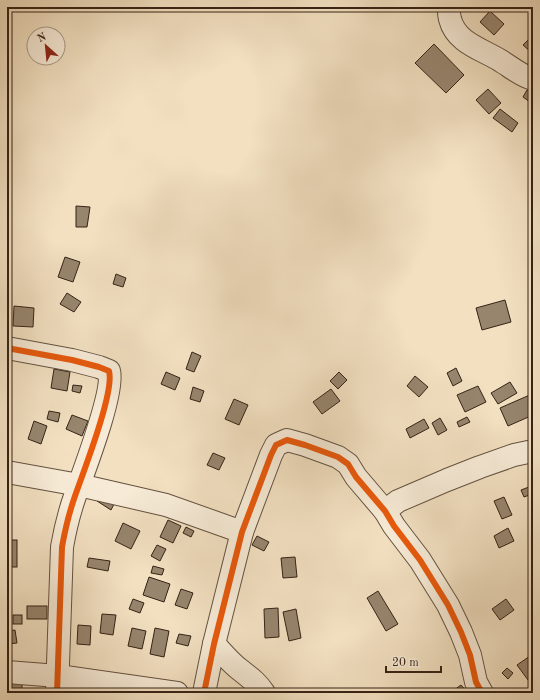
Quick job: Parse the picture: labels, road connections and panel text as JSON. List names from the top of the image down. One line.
{"scale_bar":"20 m","north":"top left"}
